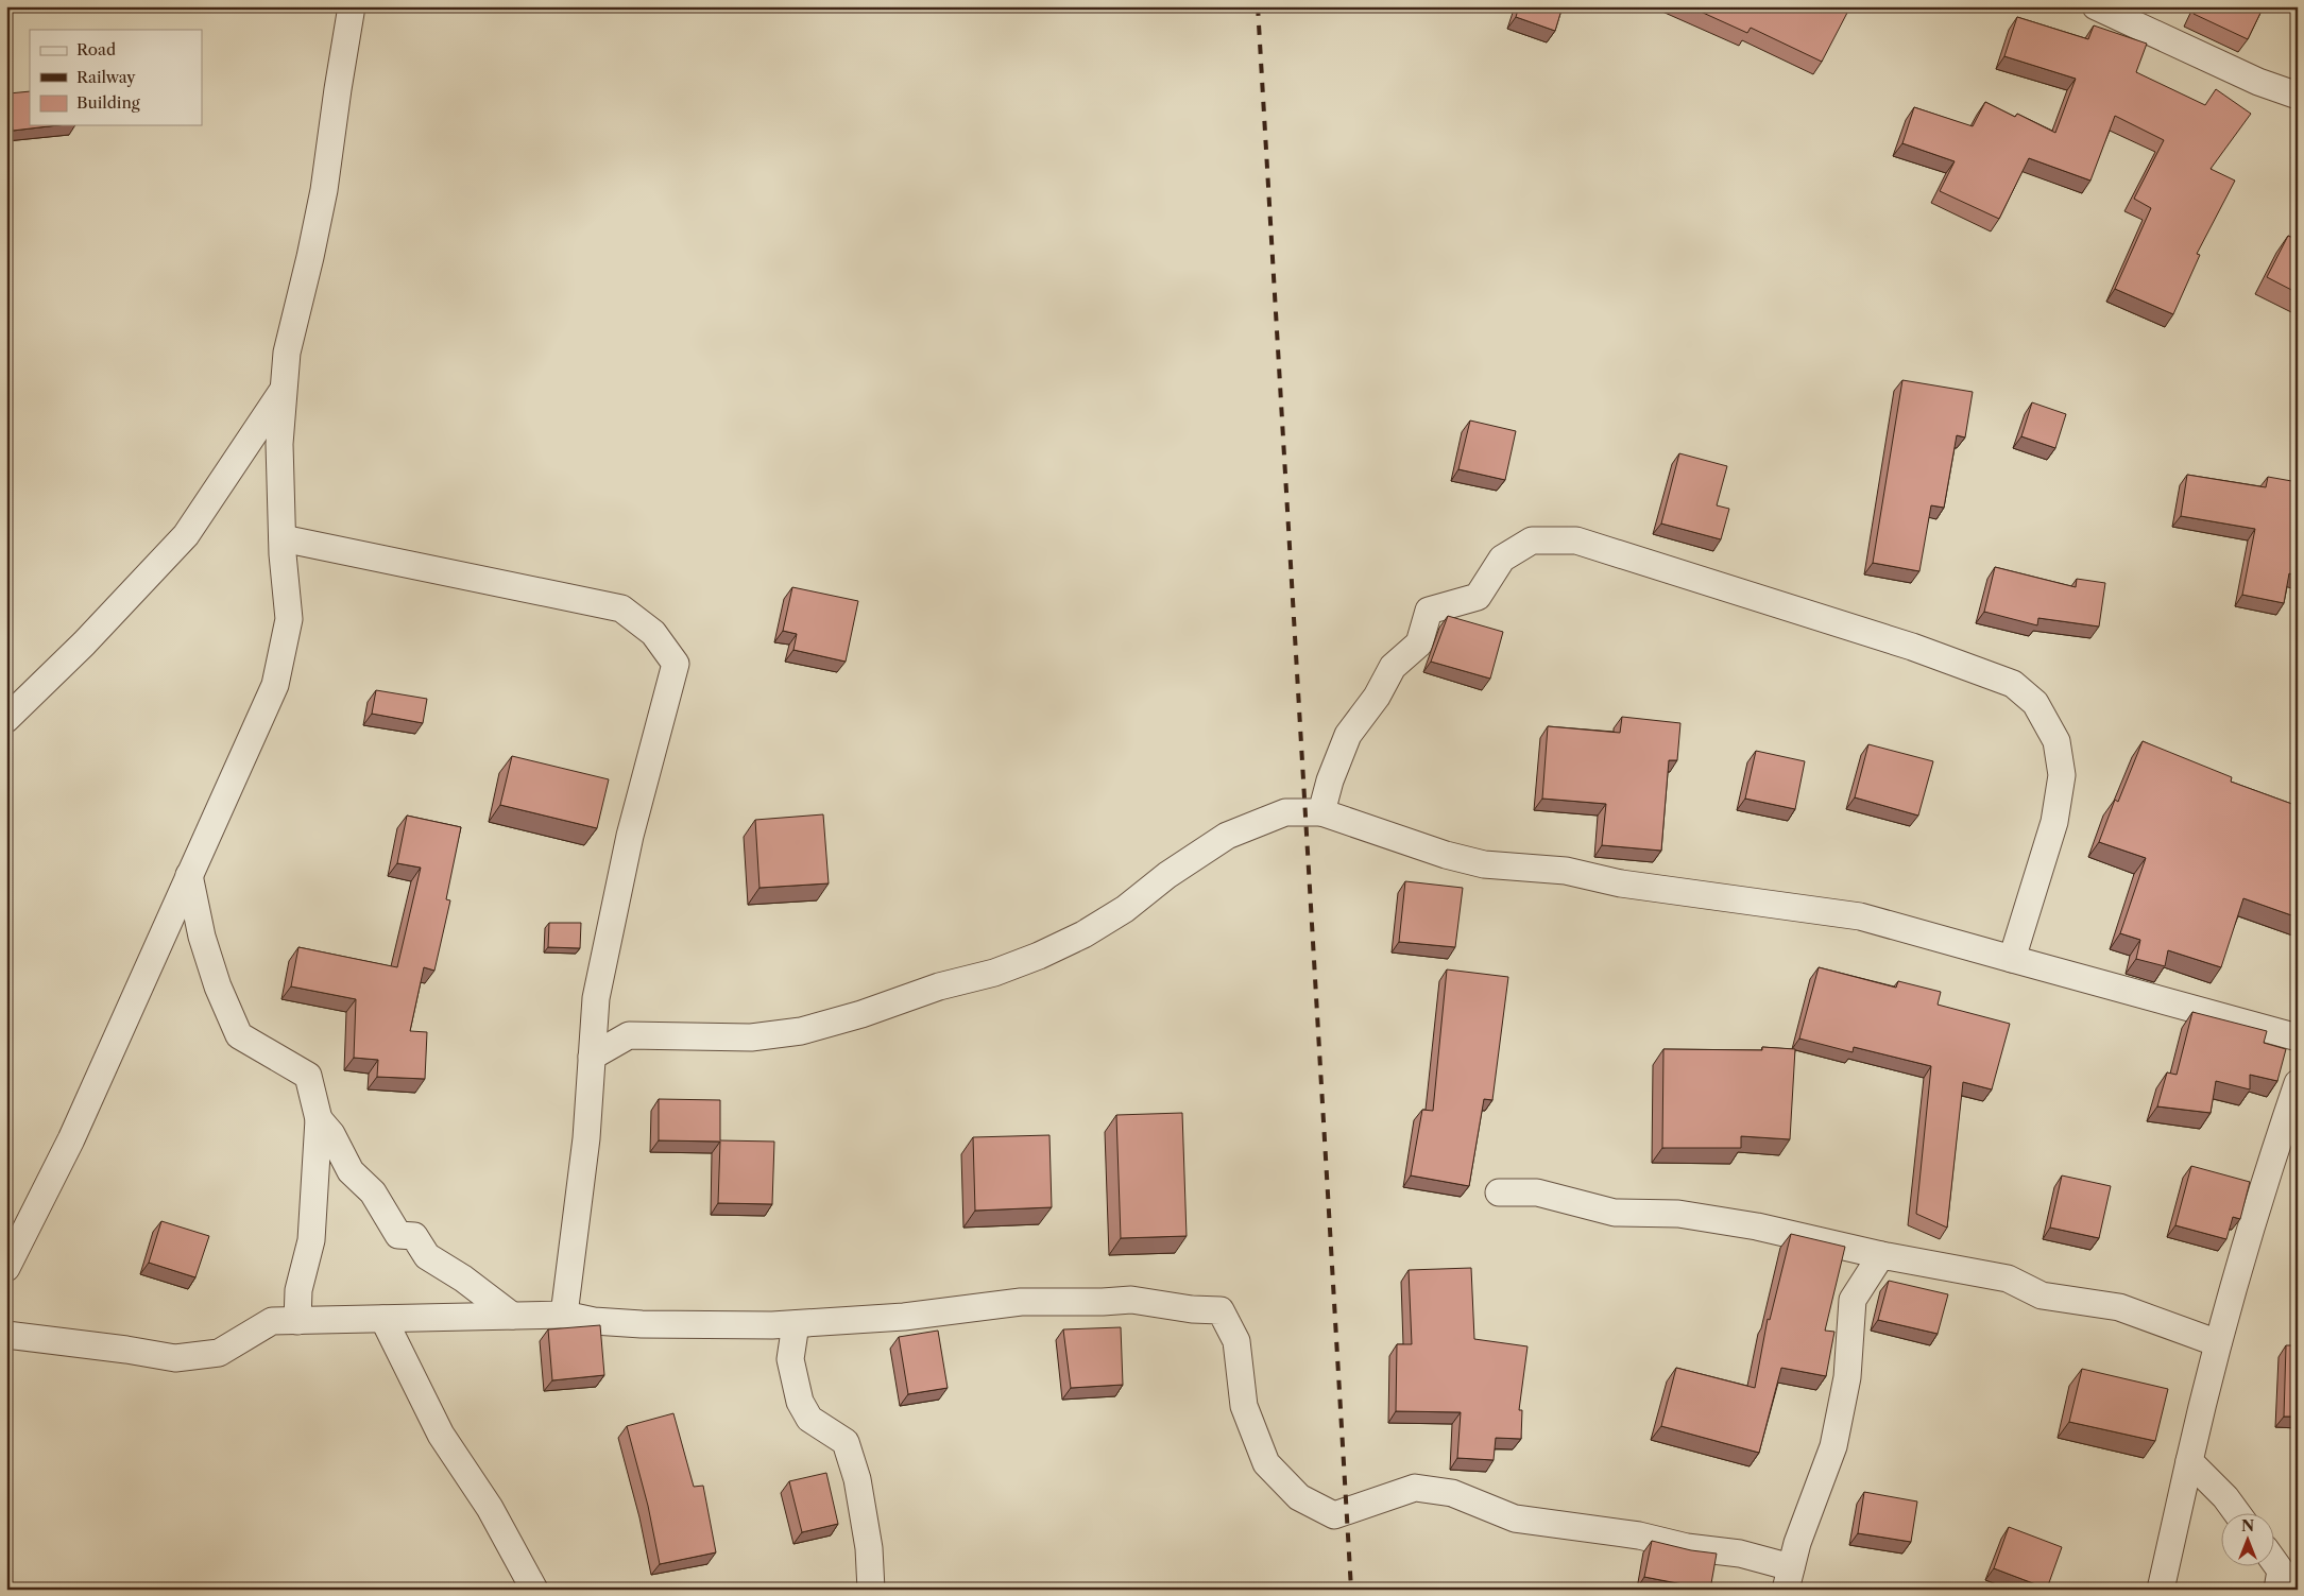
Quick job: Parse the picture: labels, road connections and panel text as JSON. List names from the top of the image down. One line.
{"legend":["Road","Railway","Building"],"north":"top"}
